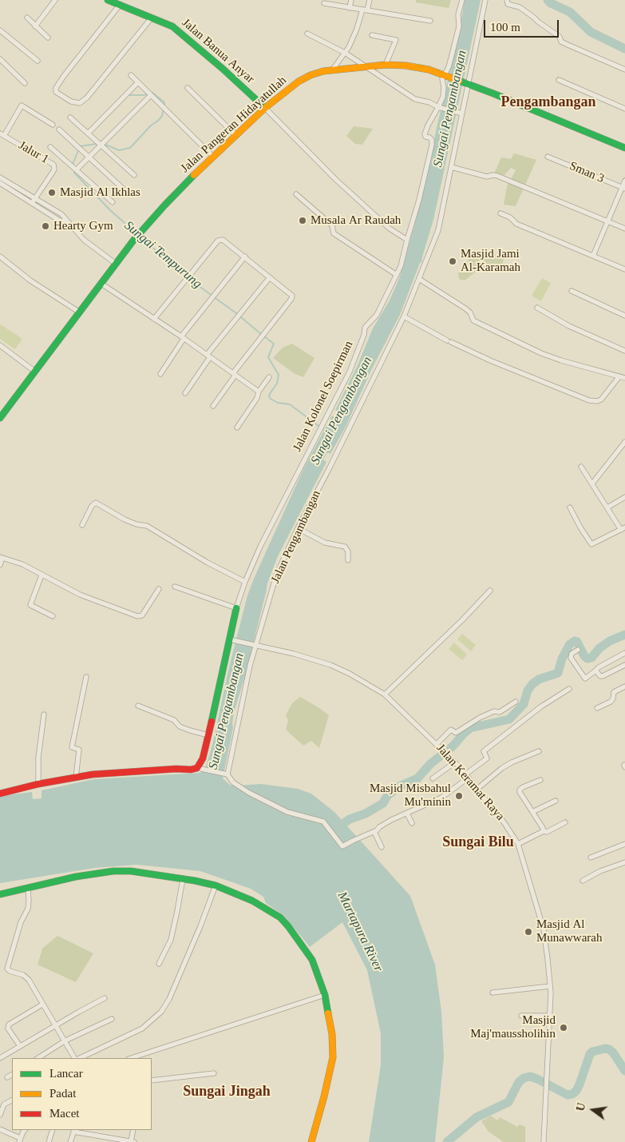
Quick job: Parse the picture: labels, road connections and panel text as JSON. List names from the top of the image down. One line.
{"streets":{"street":["Jalan Banua Anyar","Jalan Pangeran Hidayatullah","Jalur 1","Sman 3","Jalan Kolonel Soepirman","Jalan Pengambangan","Jalan Keramat Raya"]},"crossings":[["Jalan Banua Anyar","Jalan Pangeran Hidayatullah"],["Jalan Pangeran Hidayatullah","Jalan Kolonel Soepirman"],["Jalan Pangeran Hidayatullah","Jalan Pengambangan"],["Jalan Kolonel Soepirman","Jalan Keramat Raya"],["Jalan Pengambangan","Jalan Keramat Raya"]],"districts":["Pengambangan","Sungai Bilu","Sungai Jingah"],"water":["Sungai Pengambangan","Sungai Tempurung","Martapura River"],"places":["Masjid Al Ikhlas","Musala Ar Raudah","Hearty Gym","Masjid Jami Al-Karamah","Masjid Misbahul Mu'minin","Masjid Al Munawwarah","Masjid Maj'maussholihin"],"legend":["Lancar","Padat","Macet"],"scale_bar":"100 m","north":"left"}
